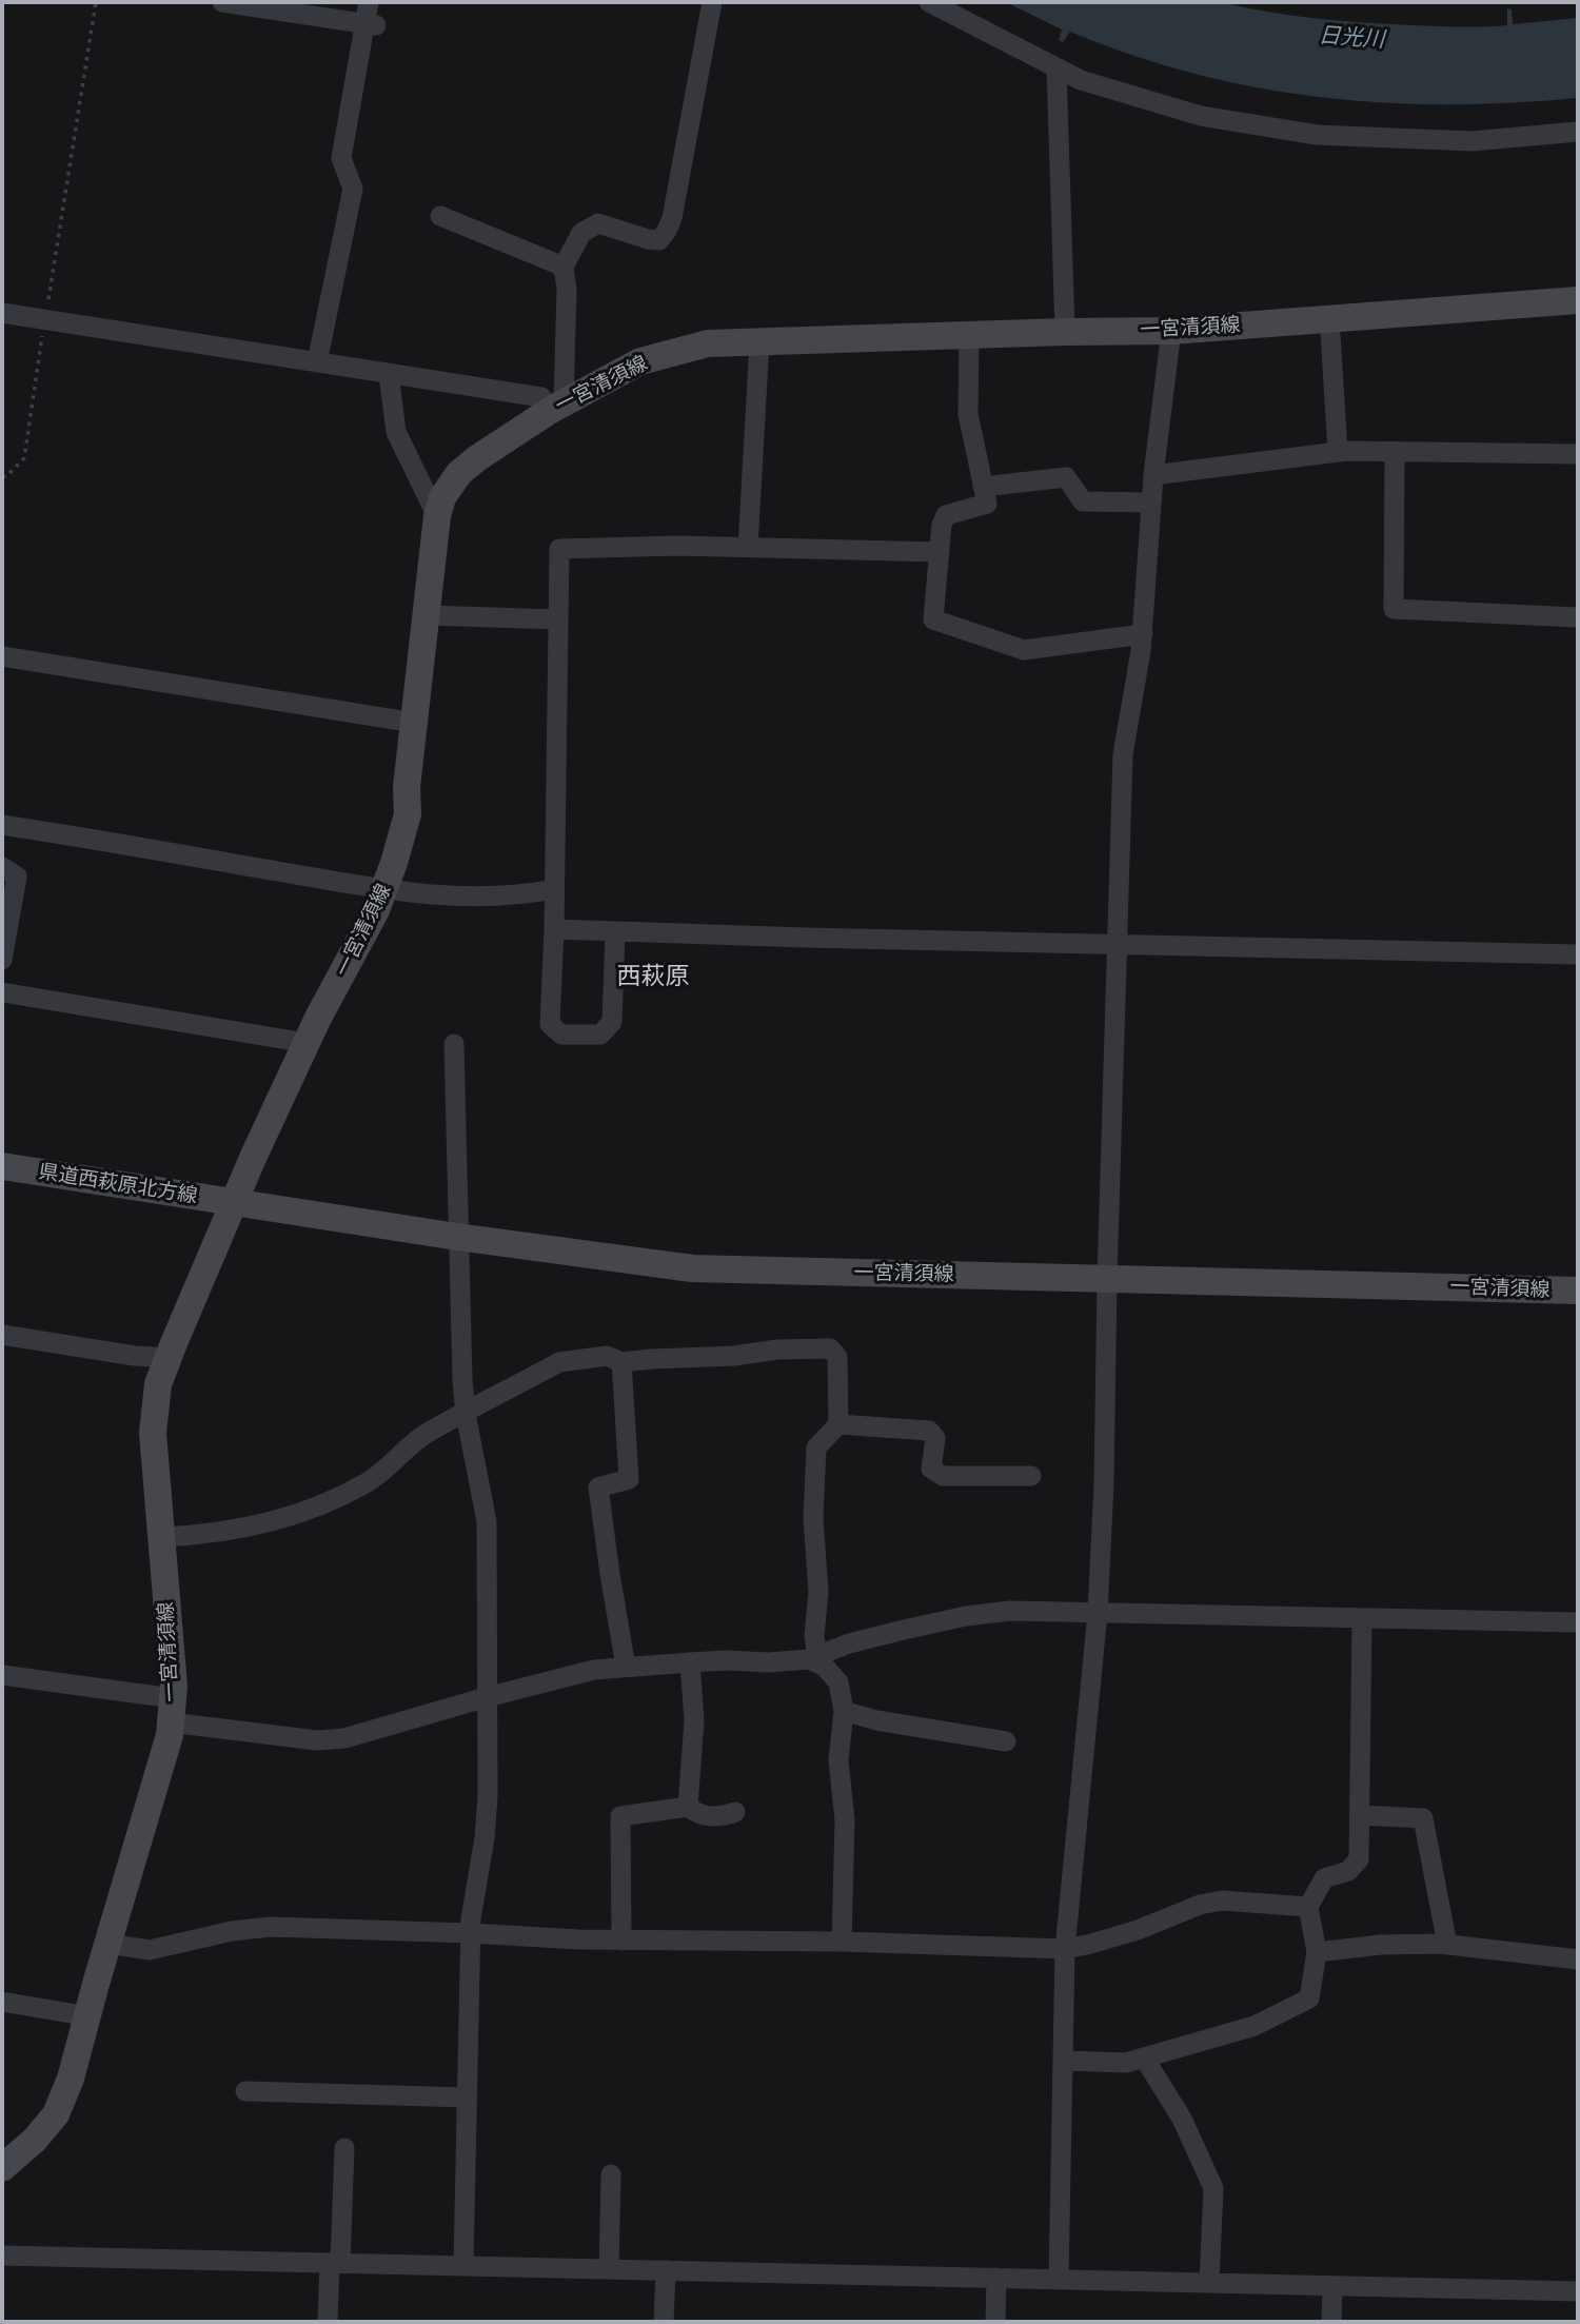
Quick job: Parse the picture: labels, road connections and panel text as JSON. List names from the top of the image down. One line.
{"streets":{"main road":["一宮清須線","県道西萩原北方線"]},"crossings":[["一宮清須線","県道西萩原北方線"]],"districts":["西萩原"],"water":["日光川"]}
